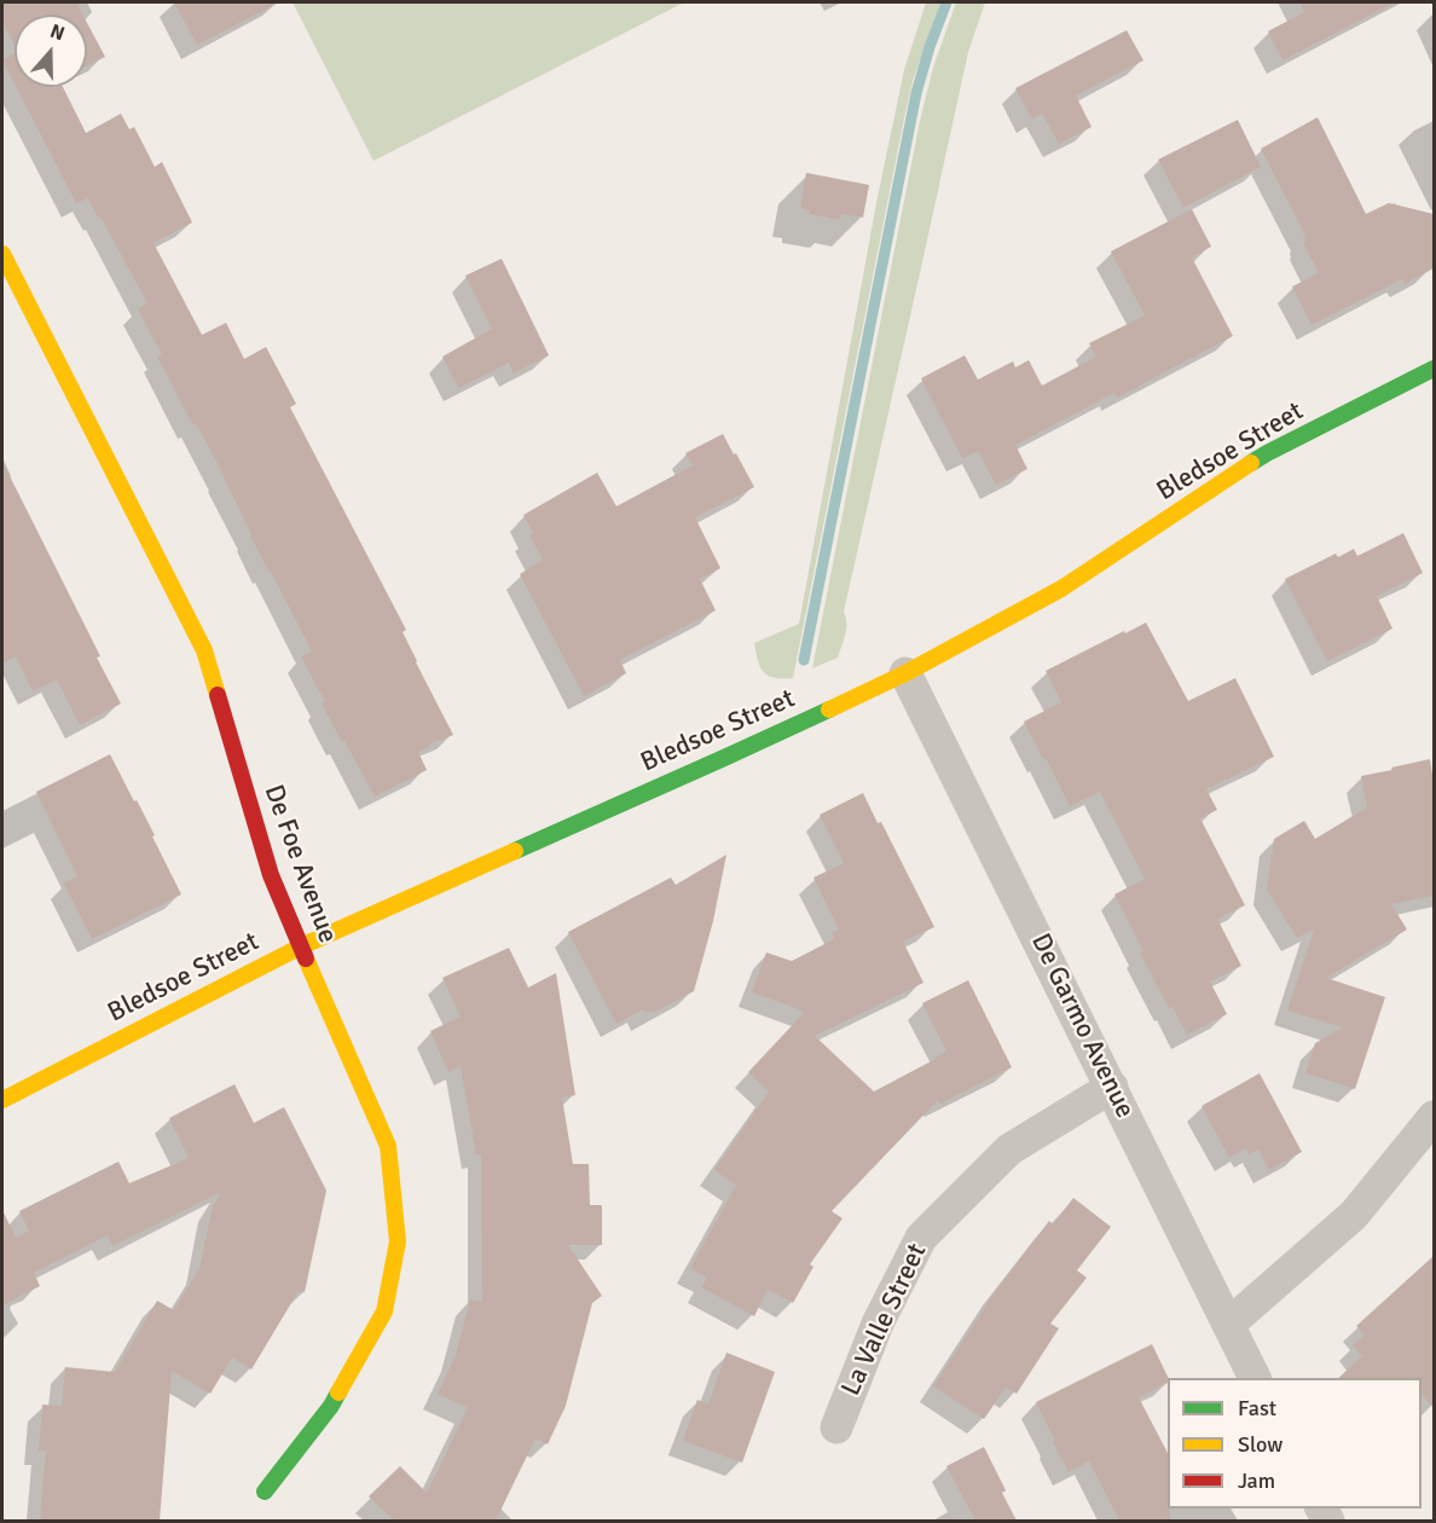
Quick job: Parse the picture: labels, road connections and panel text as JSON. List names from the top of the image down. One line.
{"streets":{"street":["Bledsoe Street","De Foe Avenue","De Garmo Avenue","La Valle Street"]},"crossings":[["Bledsoe Street","De Foe Avenue"],["Bledsoe Street","De Garmo Avenue"],["De Garmo Avenue","La Valle Street"]],"legend":["Fast","Slow","Jam"],"north":"top"}
